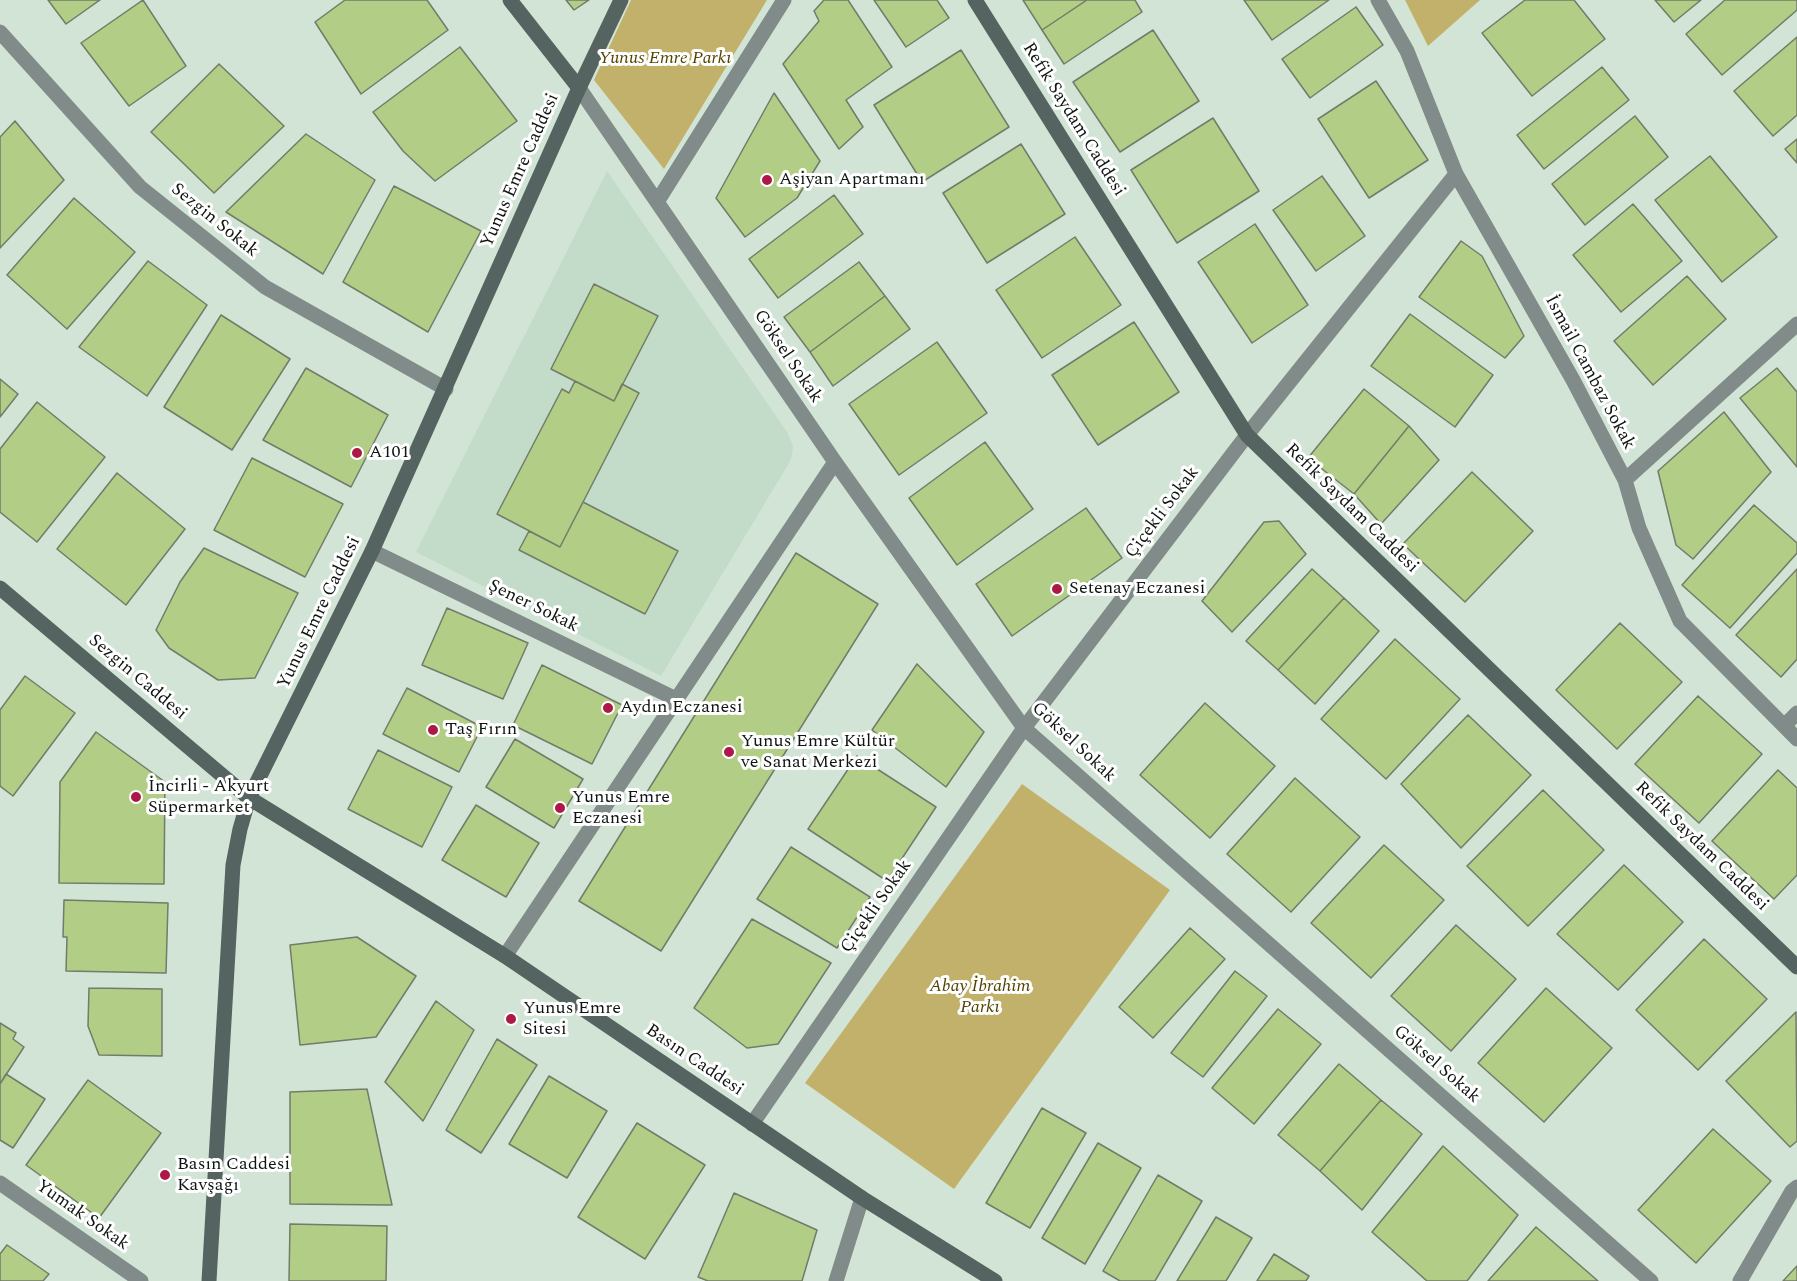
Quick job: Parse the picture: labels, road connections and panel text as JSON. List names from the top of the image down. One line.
{"streets":{"street":["Refik Saydam Caddesi","Yunus Emre Caddesi","Sezgin Sokak","Göksel Sokak","İsmail Cambaz Sokak","Çiçekli Sokak","Şener Sokak","Sezgin Caddesi","Basın Caddesi","Yumak Sokak"]},"crossings":[["Refik Saydam Caddesi","Çiçekli Sokak"],["Yunus Emre Caddesi","Sezgin Sokak"],["Yunus Emre Caddesi","Göksel Sokak"],["Yunus Emre Caddesi","Şener Sokak"],["Yunus Emre Caddesi","Sezgin Caddesi"],["Yunus Emre Caddesi","Basın Caddesi"],["Göksel Sokak","Çiçekli Sokak"],["İsmail Cambaz Sokak","Çiçekli Sokak"],["Çiçekli Sokak","Basın Caddesi"],["Sezgin Caddesi","Basın Caddesi"]],"parks":["Yunus Emre Parkı","Abay İbrahim Parkı"],"places":["Aşiyan Apartmanı","A101","Setenay Eczanesi","Aydın Eczanesi","Taş Fırın","Yunus Emre Kültür ve Sanat Merkezi","İncirli - Akyurt Süpermarket","Yunus Emre Eczanesi","Yunus Emre Sitesi","Basın Caddesi Kavşağı"]}
